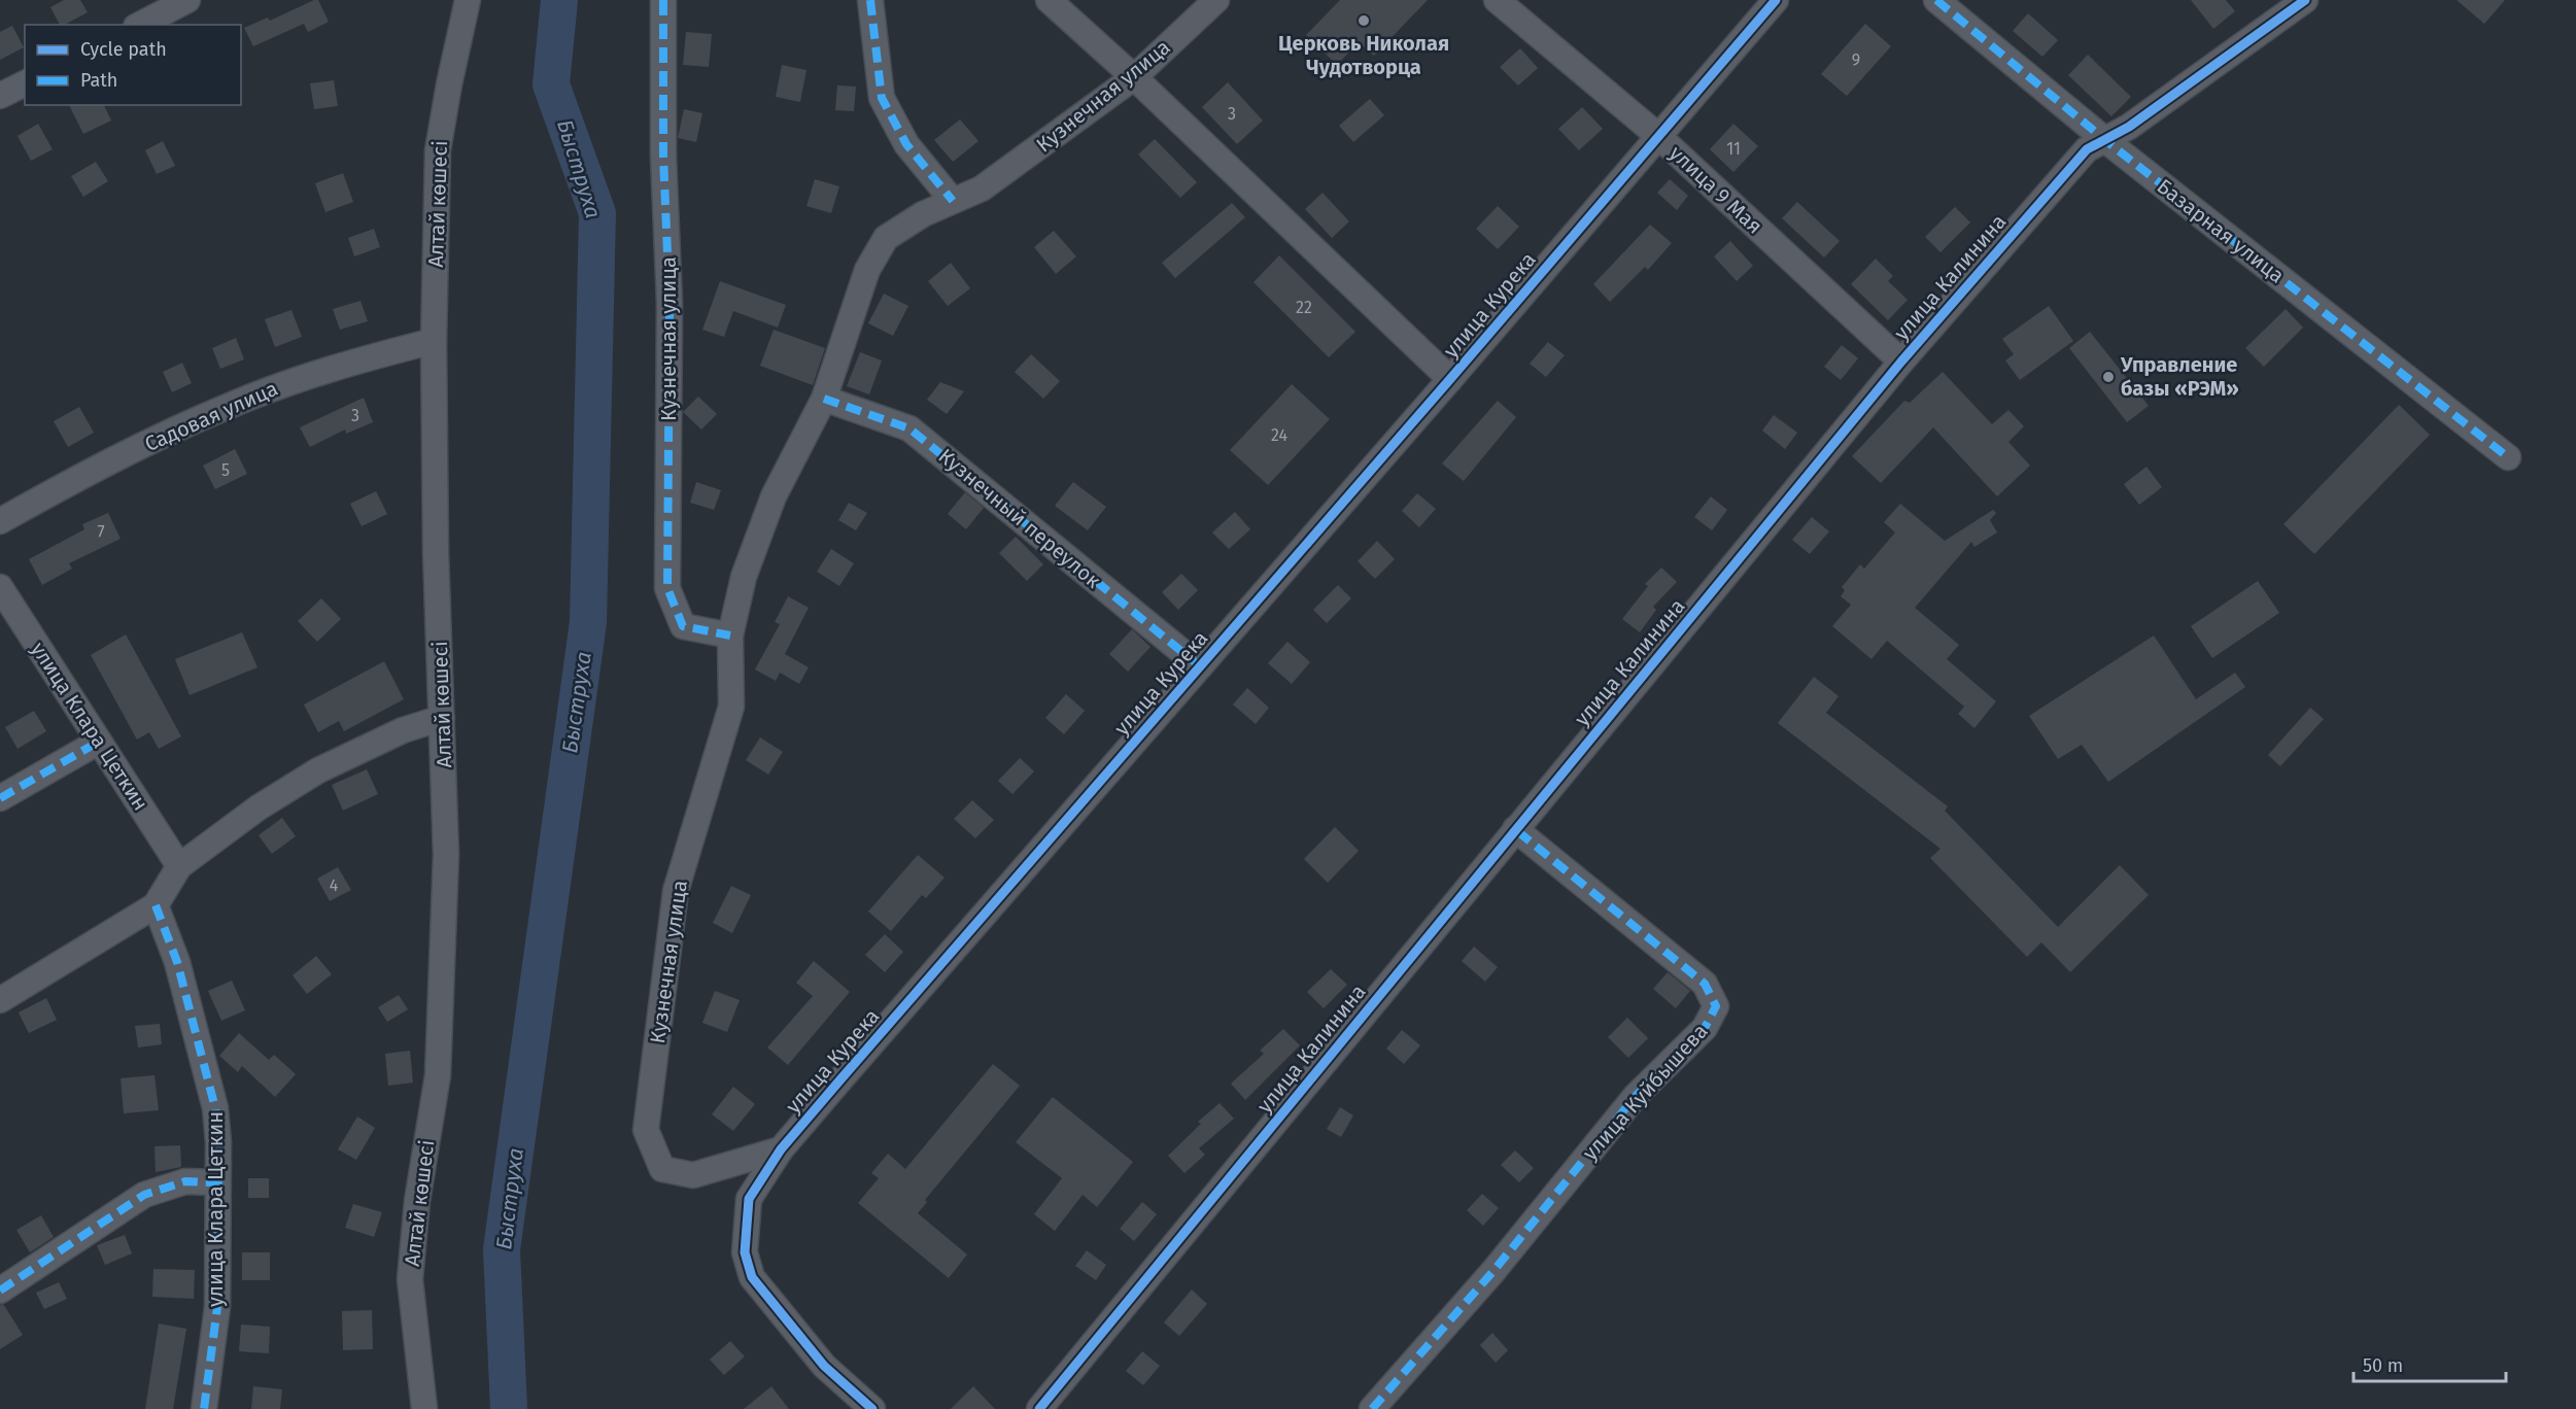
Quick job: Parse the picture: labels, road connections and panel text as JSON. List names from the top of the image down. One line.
{"streets":{"street":["Кузнечная улица","улица 9 Мая","Алтай көшесі","Базарная улица","улица Калинина","улица Курека","Садовая улица","Кузнечный переулок","улица Клара Цеткин","улица Куйбышева"]},"crossings":[["Кузнечная улица","улица Курека"],["Кузнечная улица","Кузнечный переулок"],["улица 9 Мая","улица Калинина"],["улица 9 Мая","улица Курека"],["Алтай көшесі","Садовая улица"],["Базарная улица","улица Калинина"],["улица Калинина","улица Куйбышева"],["улица Курека","Кузнечный переулок"]],"water":["Быструха"],"places":["Церковь Николая Чудотворца","Управление базы «РЭМ»"],"house_numbers":["9","3","11","22","3","24","5","7","4"],"legend":["Cycle path","Path"],"scale_bar":"50 m"}
